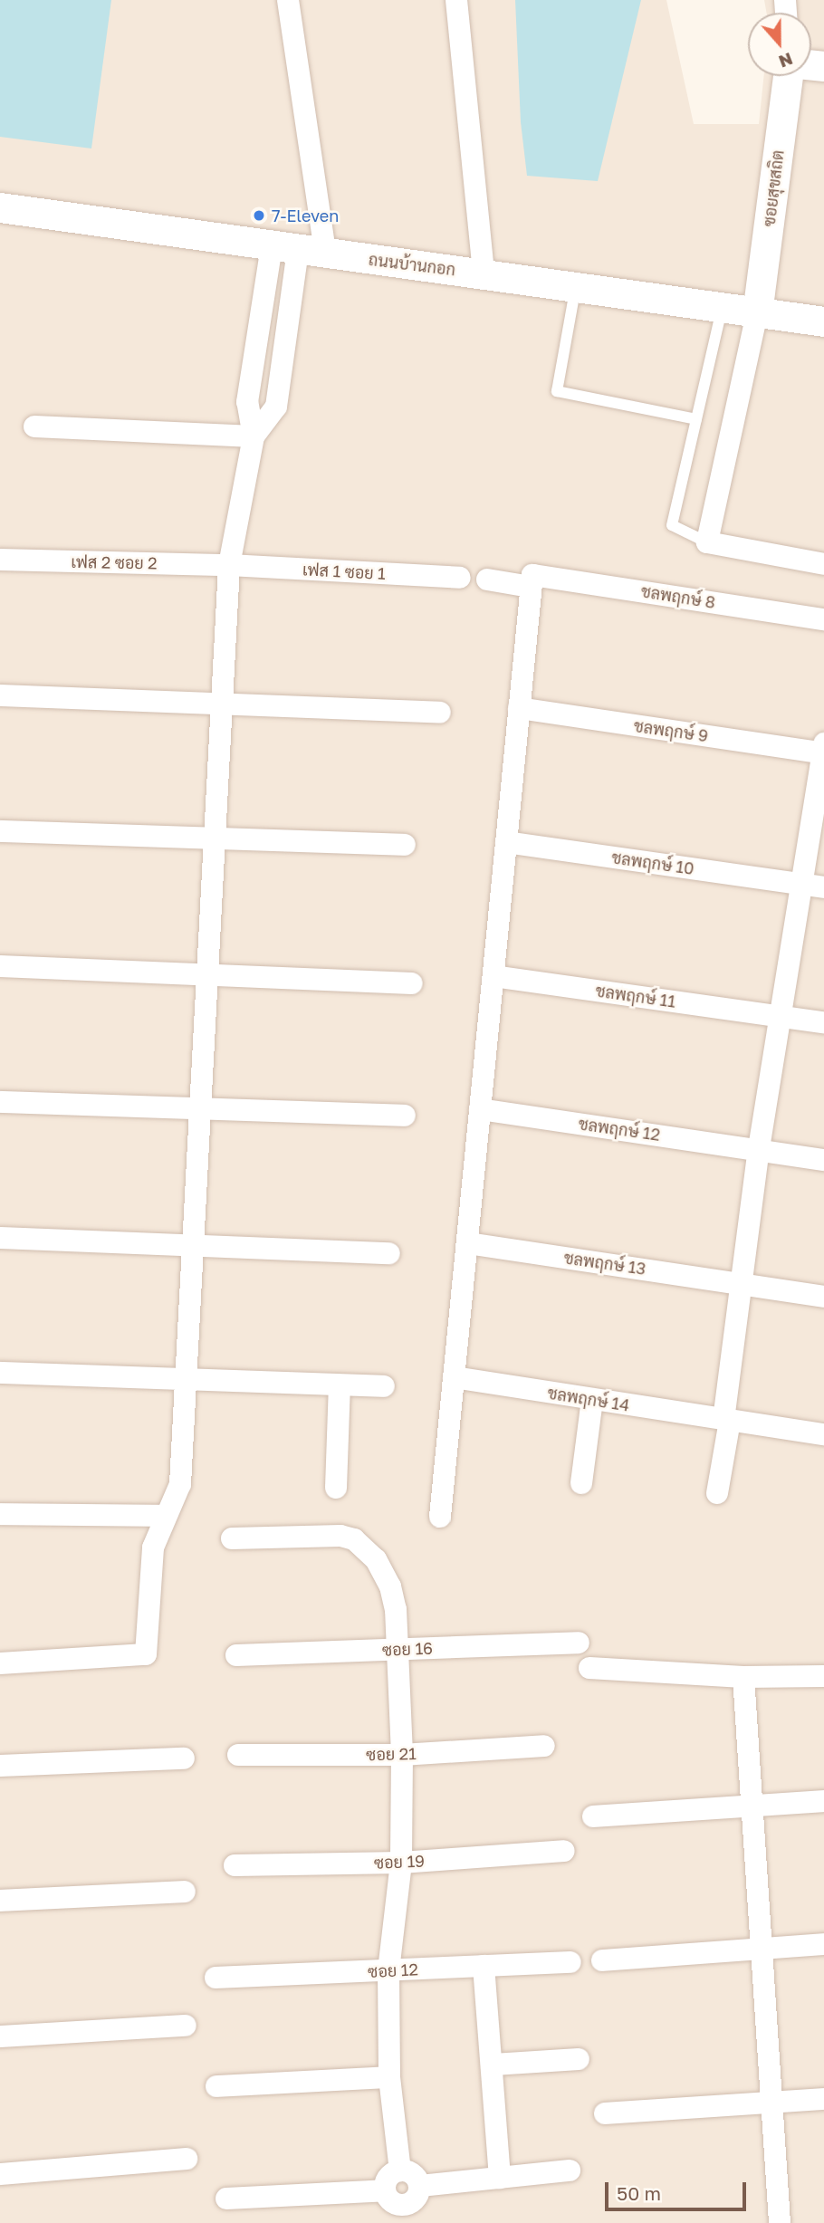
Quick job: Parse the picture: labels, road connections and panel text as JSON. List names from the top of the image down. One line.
{"streets":{"street":["ซอยสุขสถิต","ถนนบ้านกอก","เฟส 2 ซอย 2","เฟส 1 ซอย 1","ชลพฤกษ์ 8","ชลพฤกษ์ 9","ชลพฤกษ์ 10","ชลพฤกษ์ 11","ชลพฤกษ์ 12","ชลพฤกษ์ 13","ชลพฤกษ์ 14","ซอย 16","ซอย 21","ซอย 19","ซอย 12"]},"crossings":[["ซอยสุขสถิต","ถนนบ้านกอก"],["เฟส 2 ซอย 2","เฟส 1 ซอย 1"]],"places":["7-Eleven"],"scale_bar":"50 m","north":"bottom"}
